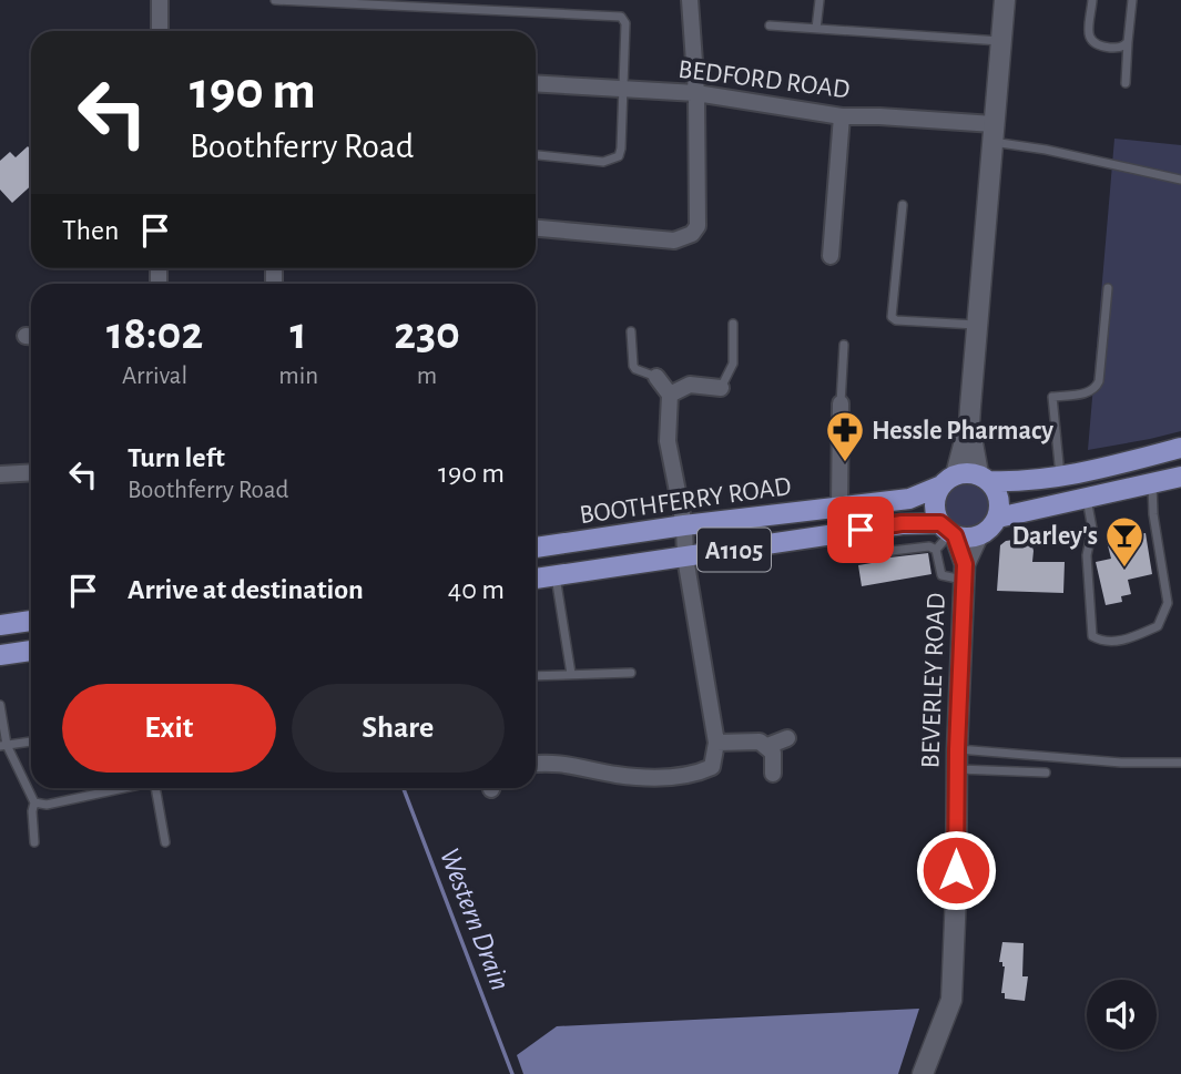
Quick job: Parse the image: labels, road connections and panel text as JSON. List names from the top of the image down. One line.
{"streets":{"main road":["BOOTHFERRY ROAD","A1105","BEVERLEY ROAD"],"street":["BEDFORD ROAD"]},"crossings":[["BOOTHFERRY ROAD","BEVERLEY ROAD"]],"water":["Western Drain"],"places":{"pharmacy":["Hessle Pharmacy"],"bar":["Darley's"]},"page":{"turn":["190 m","Boothferry Road"],"then":"Then","eta":["18:02","Arrival","1","min","230","m"],"list":[{"name":"Turn left","note":"Boothferry Road","value":"190 m"},{"name":"Arrive at destination","value":"40 m"}],"buttons":["Exit","Share"]}}
